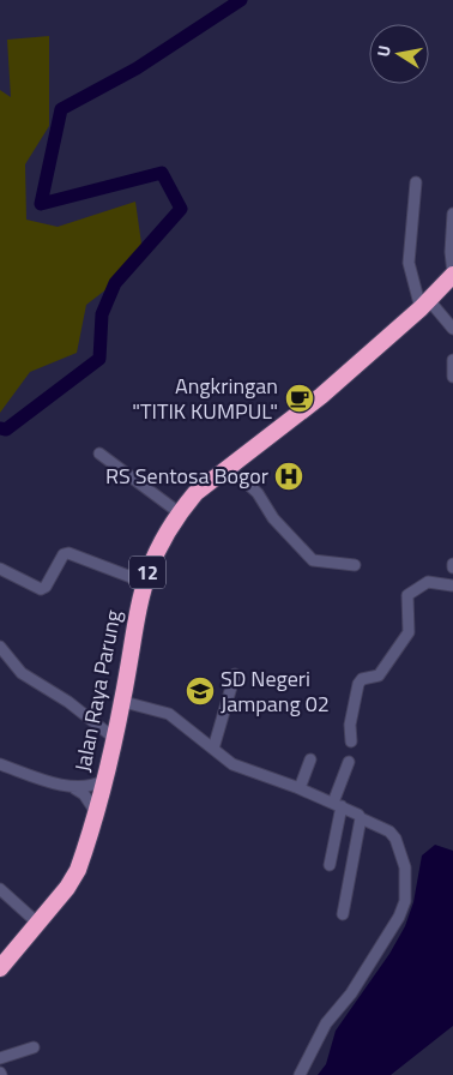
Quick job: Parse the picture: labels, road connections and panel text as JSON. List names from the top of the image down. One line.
{"streets":{"highway":["12","Jalan Raya Parung"]},"places":{"cafe":["Angkringan \"TITIK KUMPUL\""],"hospital":["RS Sentosa Bogor"],"school or university":["SD Negeri Jampang 02"]},"north":"left"}
